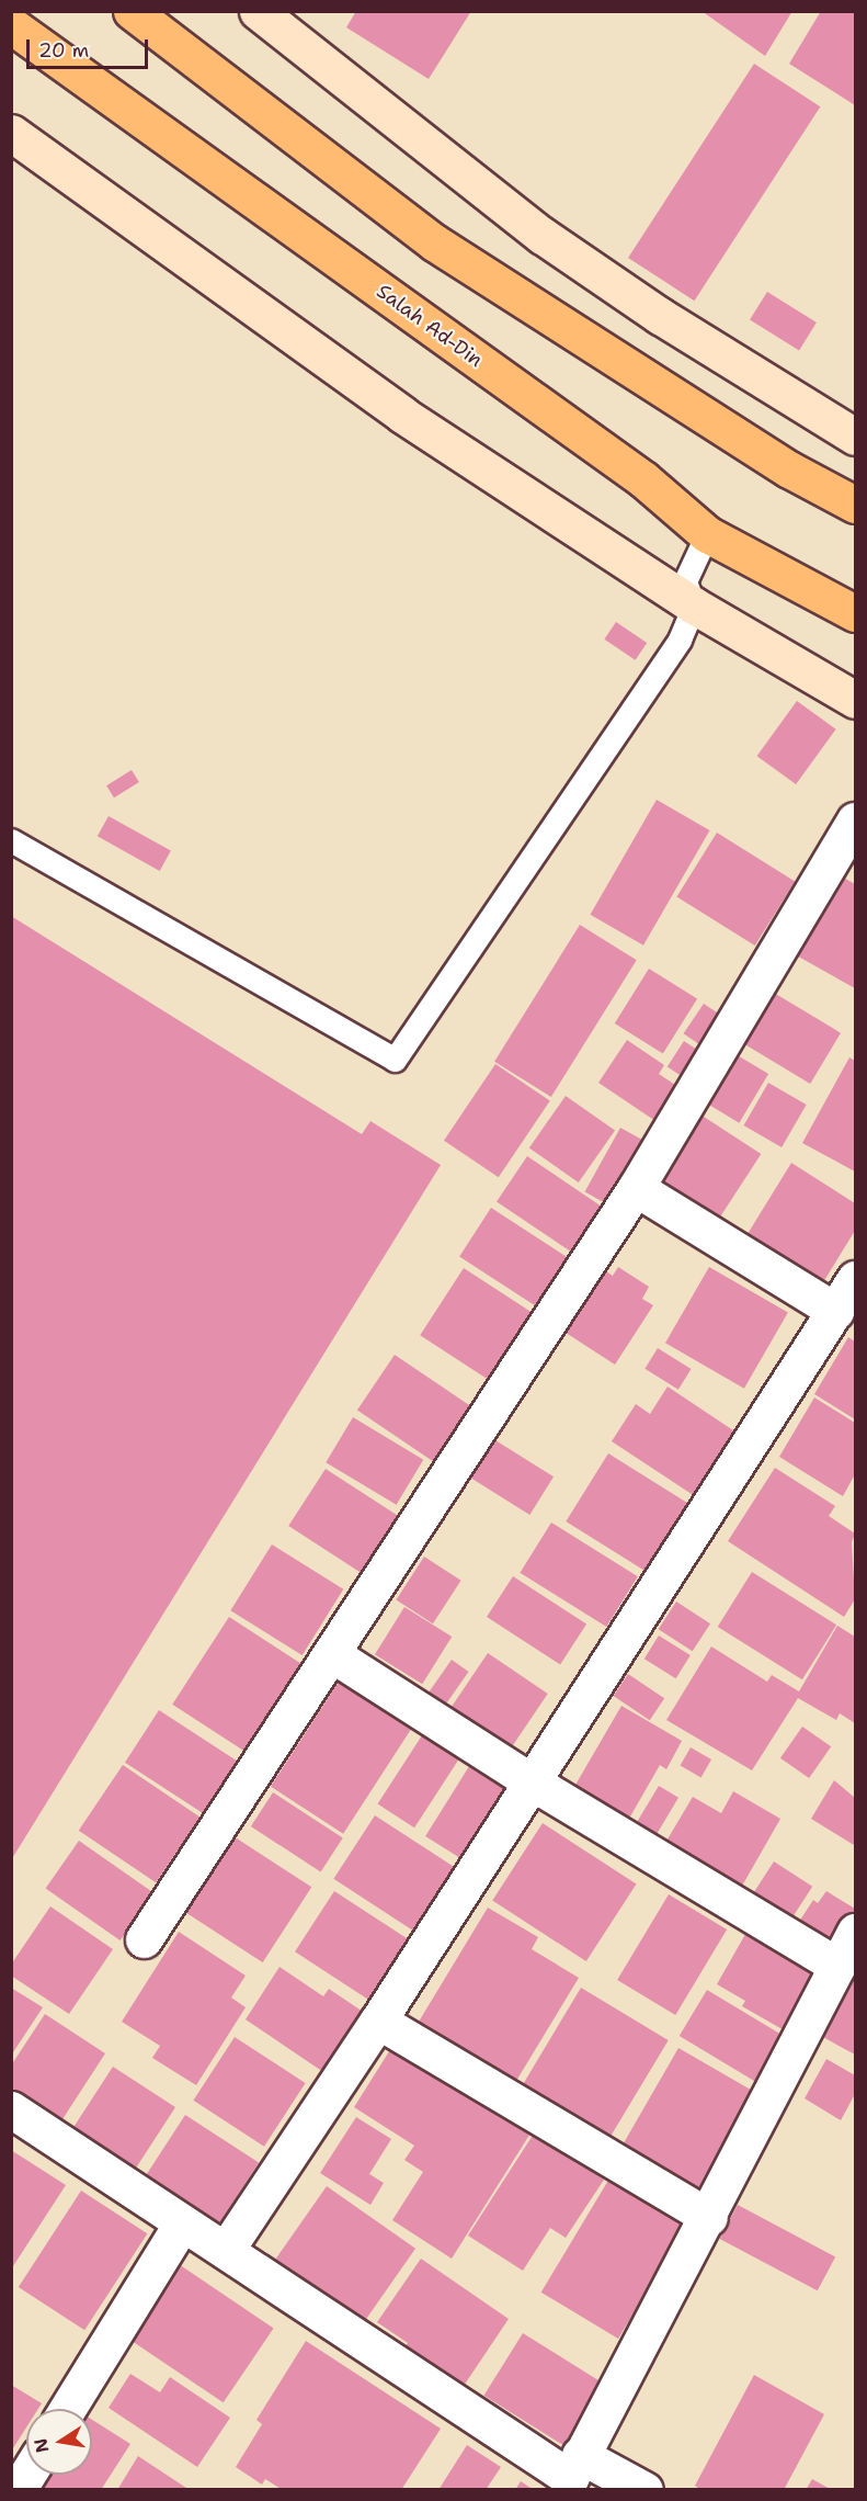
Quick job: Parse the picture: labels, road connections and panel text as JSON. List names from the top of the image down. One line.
{"streets":{"highway":["Salah Ad-Din"]},"scale_bar":"20 m","north":"left"}
